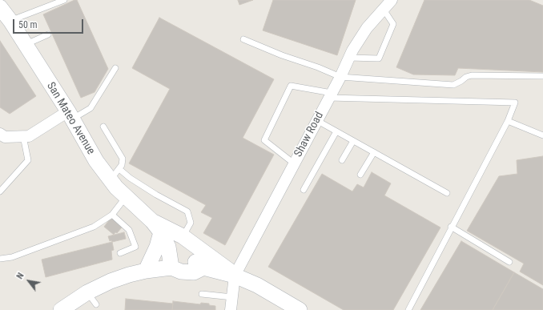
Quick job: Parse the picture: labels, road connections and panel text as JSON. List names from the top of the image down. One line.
{"streets":{"main road":["San Mateo Avenue"],"street":["Shaw Road"]},"crossings":[["San Mateo Avenue","Shaw Road"]],"scale_bar":"50 m","north":"top left"}
